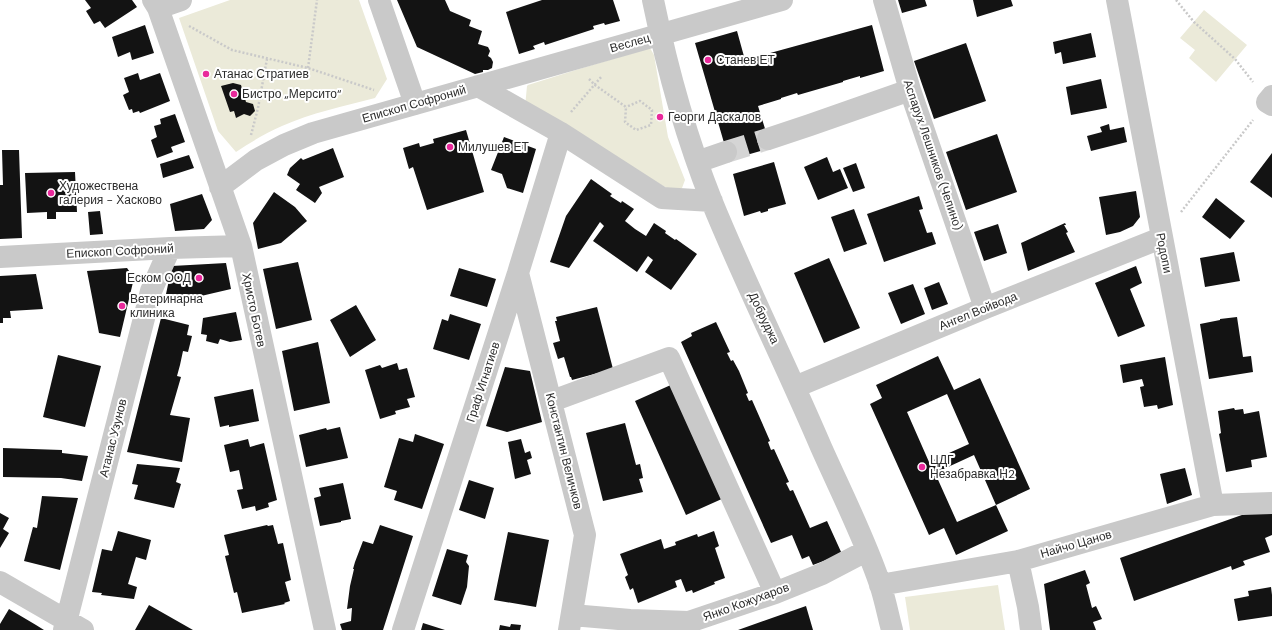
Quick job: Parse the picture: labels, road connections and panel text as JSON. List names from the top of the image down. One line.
{"streets":{"street":["Веслец","Епископ Софроний","Аспарух Лешников (Чепино)","Родопи","Христо Ботев","Ангел Войвода","Добруджа","Граф Игнатиев","Атанас Узунов","Константин Величков","Найчо Цанов","Янко Кожухаров"]},"crossings":[["Веслец","Епископ Софроний"],["Веслец","Добруджа"],["Епископ Софроний","Христо Ботев"],["Епископ Софроний","Добруджа"],["Епископ Софроний","Граф Игнатиев"],["Епископ Софроний","Атанас Узунов"],["Аспарух Лешников (Чепино)","Ангел Войвода"],["Родопи","Ангел Войвода"],["Родопи","Найчо Цанов"],["Ангел Войвода","Добруджа"],["Добруджа","Найчо Цанов"],["Добруджа","Янко Кожухаров"],["Граф Игнатиев","Константин Величков"],["Константин Величков","Янко Кожухаров"]],"places":["Станев ЕТ","Атанас Стратиев","Бистро „Мерсито“","Георги Даскалов","Милушев ЕТ","Художествена галерия - Хасково","Еском ООД","Ветеринарна клиника","ЦДГ Незабравка Н2"]}
